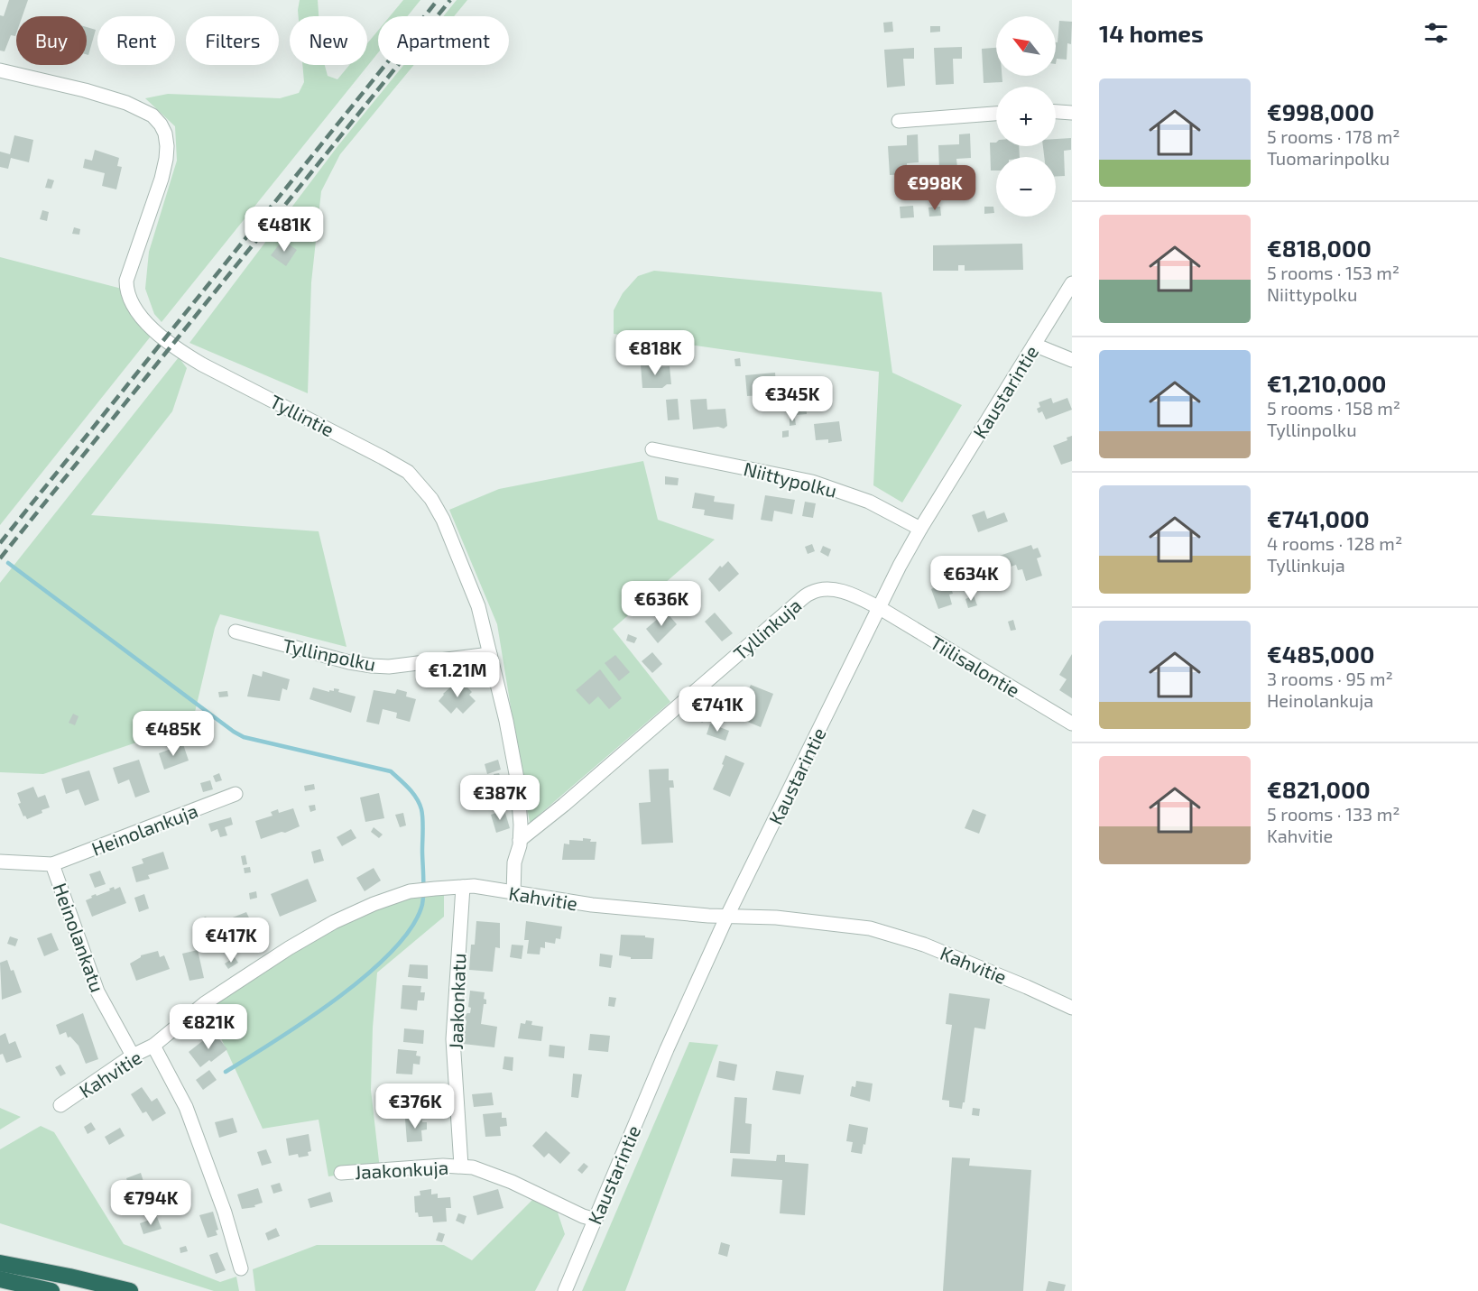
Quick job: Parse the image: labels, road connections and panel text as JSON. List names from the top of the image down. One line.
{"streets":{"street":["Kaustarintie","Tyllintie","Niittypolku","Tyllinkuja","Tyllinpolku","Tiilisalontie","Heinolankuja","Kahvitie","Heinolankatu","Jaakonkatu","Jaakonkuja"]},"crossings":[["Kaustarintie","Niittypolku"],["Kaustarintie","Tyllinkuja"],["Kaustarintie","Tiilisalontie"],["Kaustarintie","Kahvitie"],["Tyllintie","Tyllinkuja"],["Tyllintie","Tyllinpolku"],["Tyllintie","Kahvitie"],["Tyllinkuja","Tiilisalontie"],["Heinolankuja","Heinolankatu"],["Kahvitie","Heinolankatu"],["Kahvitie","Jaakonkatu"],["Jaakonkatu","Jaakonkuja"]],"north":"top left","page":{"heading":"14 homes","map_buttons":["+","−"],"chip":["Buy","Rent","Filters","New","Apartment"],"list":[{"name":"€998,000","note":"5 rooms · 178 m² · Tuomarinpolku"},{"name":"€818,000","note":"5 rooms · 153 m² · Niittypolku"},{"name":"€1,210,000","note":"5 rooms · 158 m² · Tyllinpolku"},{"name":"€741,000","note":"4 rooms · 128 m² · Tyllinkuja"},{"name":"€485,000","note":"3 rooms · 95 m² · Heinolankuja"},{"name":"€821,000","note":"5 rooms · 133 m² · Kahvitie"}],"price":["€998K","€481K","€818K","€345K","€634K","€636K","€1.21M","€741K","€485K","€387K","€417K","€821K","€376K","€794K"]}}
